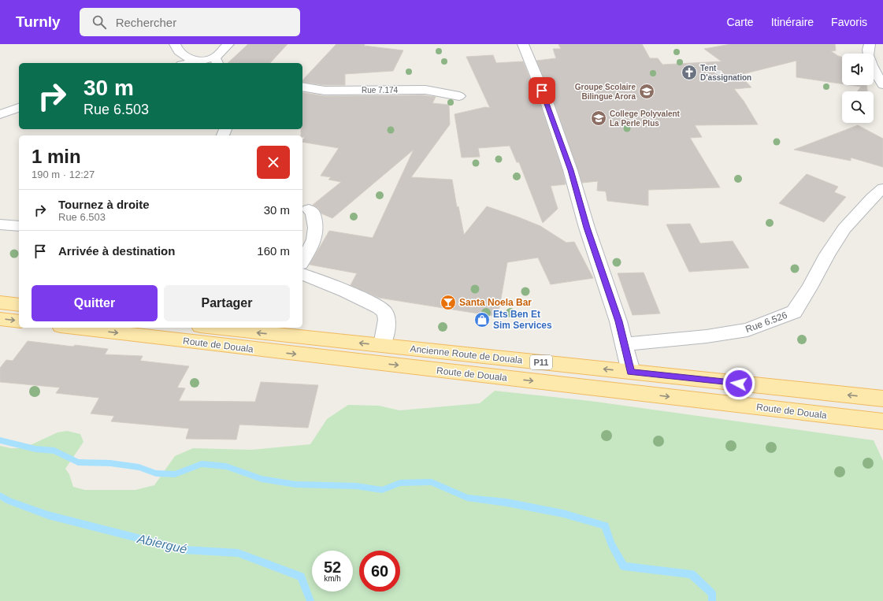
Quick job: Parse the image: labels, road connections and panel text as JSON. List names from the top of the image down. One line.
{"streets":{"main road":["Route de Douala","Ancienne Route de Douala","P11"],"street":["Rue 7.174","Rue 6.526"]},"one_way":["Route de Douala","Ancienne Route de Douala"],"water":["Abiergué"],"places":{"church":["Tent_ D'assignation"],"school or university":["Groupe Scolaire Bilingue Arora","College Polyvalent La Perle Plus"],"bar":["Santa Noela Bar"],"shop":["Ets Ben Et Sim Services"]},"page":{"header":"Turnly","search":"Rechercher","nav":["Carte","Itinéraire","Favoris"],"turn":["30 m","Rue 6.503"],"heading":["1 min","190 m · 12:27"],"list":[{"name":"Tournez à droite","note":"Rue 6.503","value":"30 m"},{"name":"Arrivée à destination","value":"160 m"}],"buttons":["Quitter","Partager"],"speed":"52 km/h","limit":"60"}}
